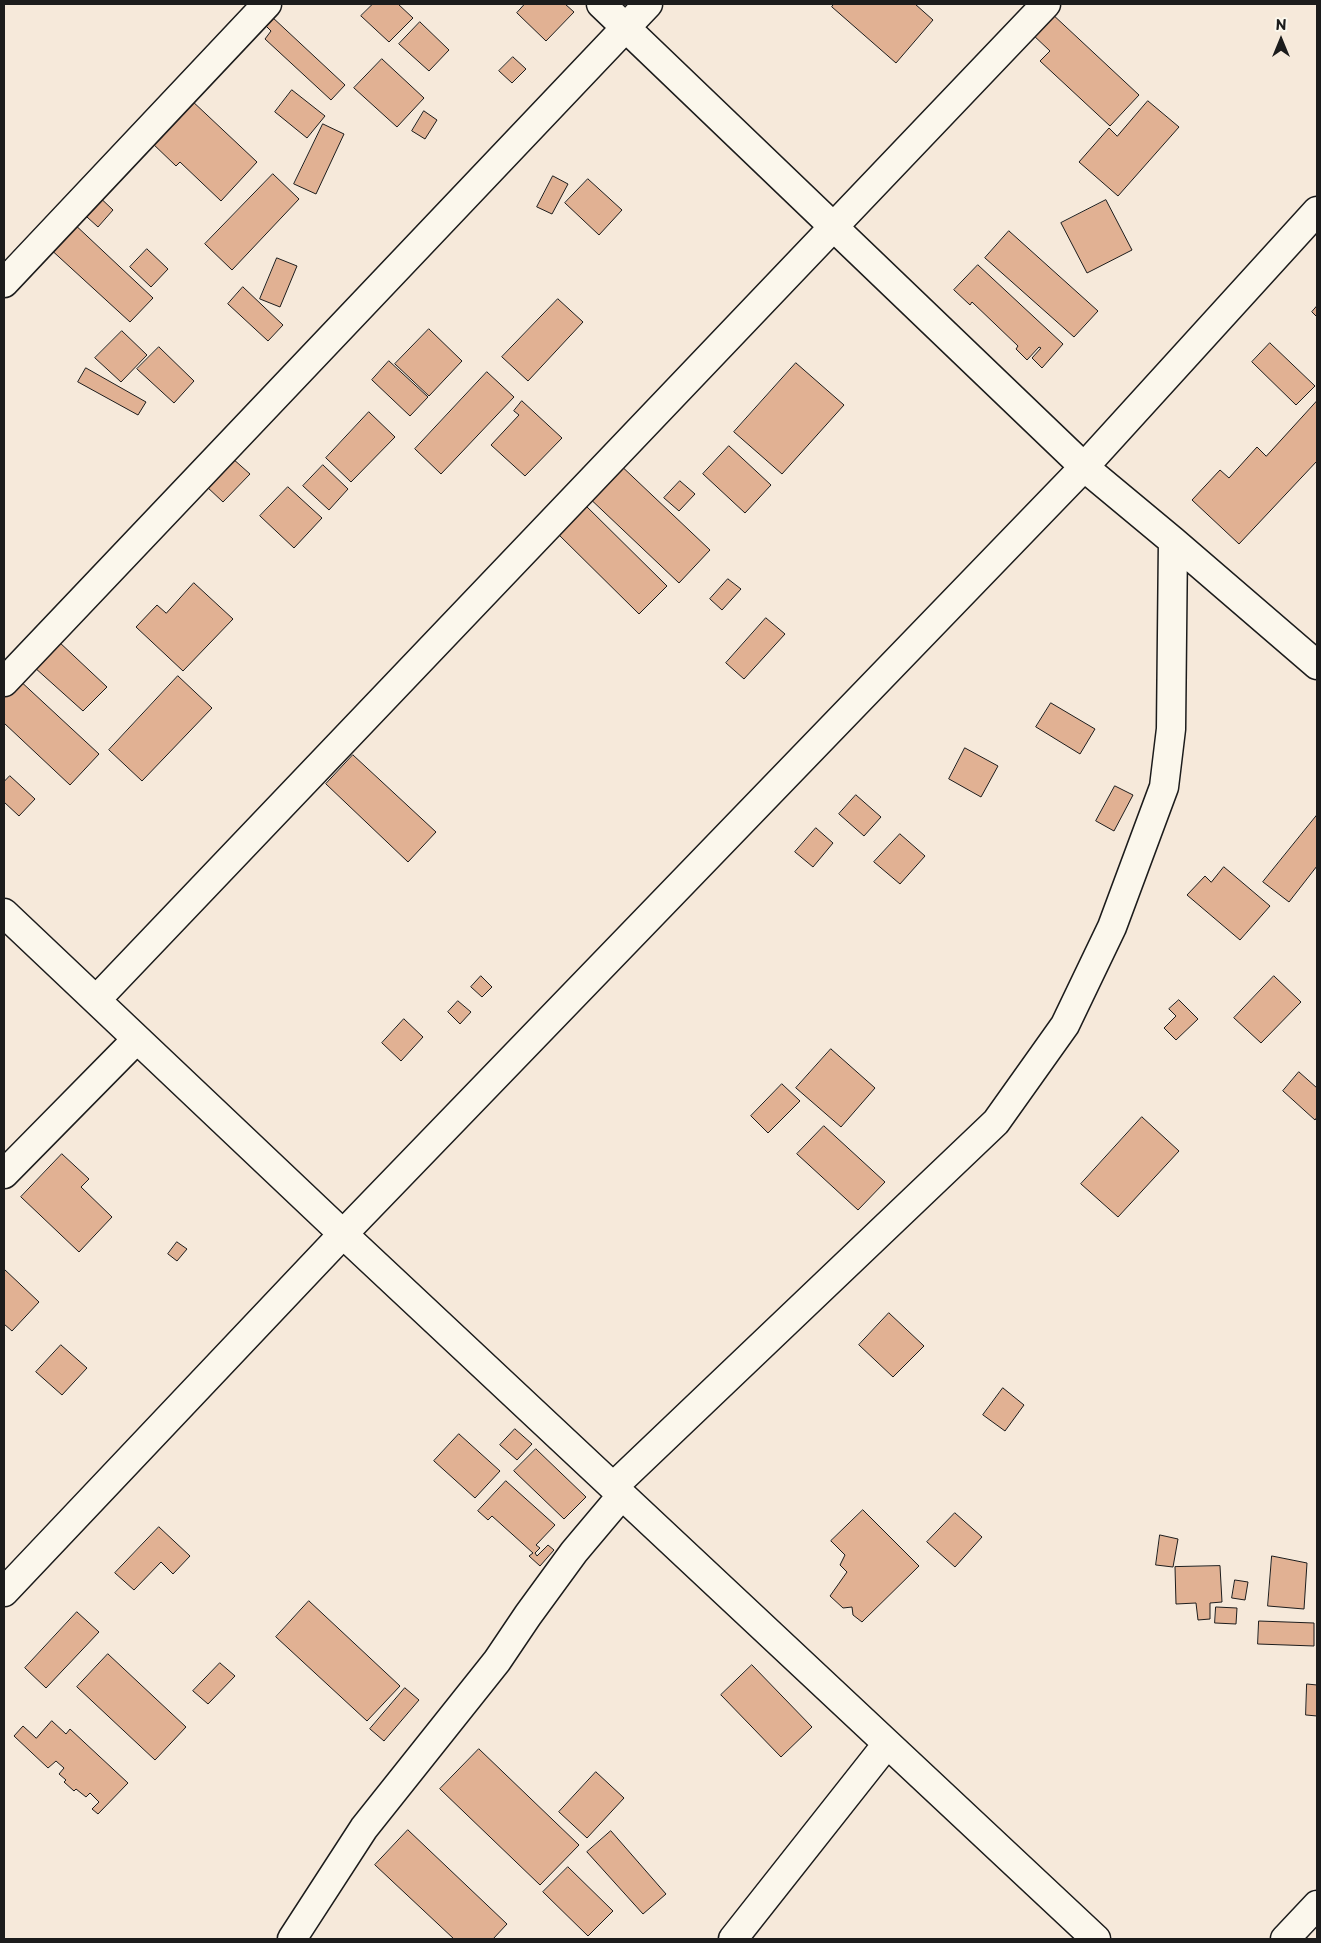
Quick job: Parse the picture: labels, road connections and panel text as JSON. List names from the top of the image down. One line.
{"north":"top"}
